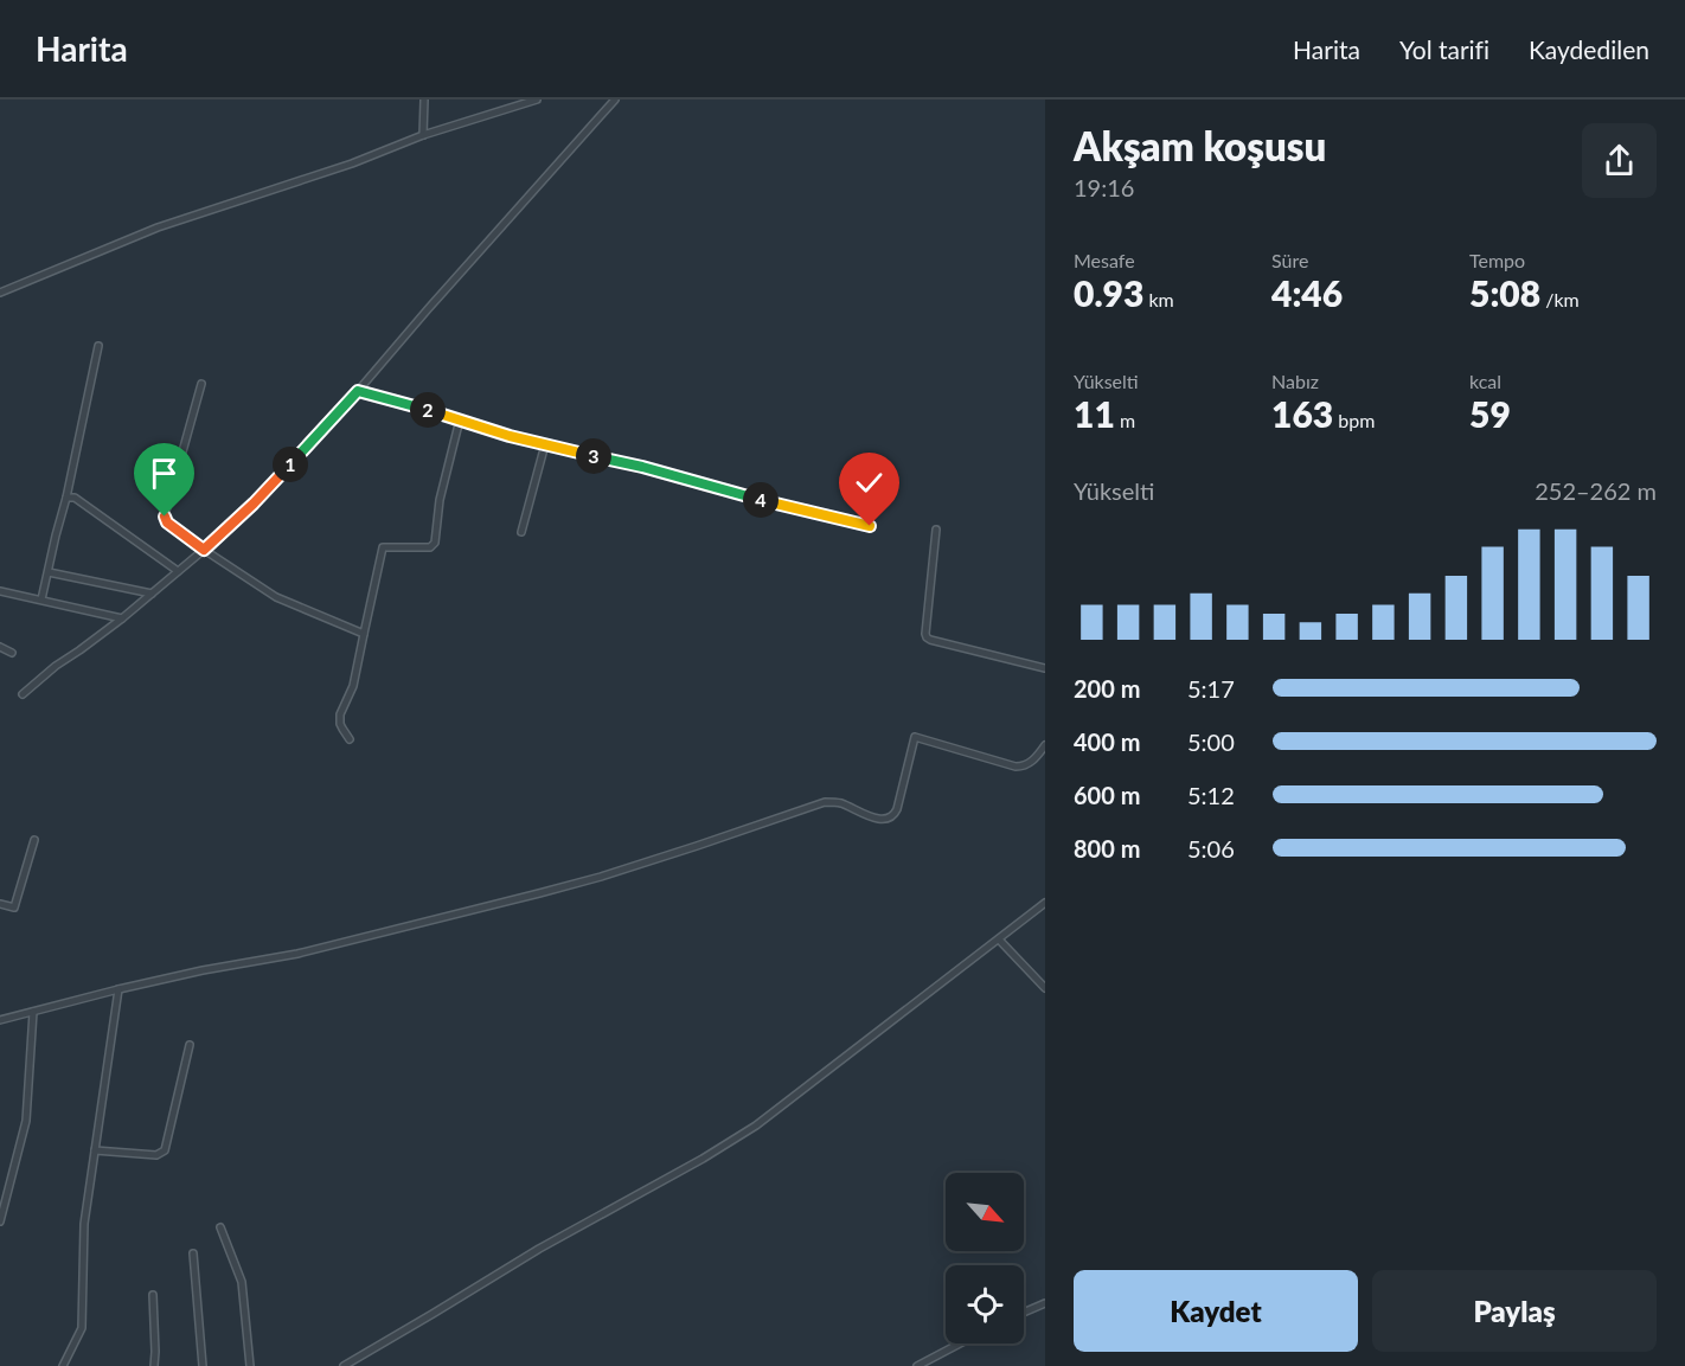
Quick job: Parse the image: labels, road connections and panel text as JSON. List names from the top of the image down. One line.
{"north":"bottom right","page":{"header":"Harita","nav":["Harita","Yol tarifi","Kaydedilen"],"heading":["Akşam koşusu","19:16"],"stats":[["Mesafe","0.93 km"],["Süre","4:46"],["Tempo","5:08 /km"],["Yükselti","11 m"],["Nabız","163 bpm"],["kcal","59"]],"pins":["2","3","1","4"],"chart":["Yükselti","252–262 m"],"list":[{"name":"200 m","note":"5:17"},{"name":"400 m","note":"5:00"},{"name":"600 m","note":"5:12"},{"name":"800 m","note":"5:06"}],"buttons":["Kaydet","Paylaş"]}}
